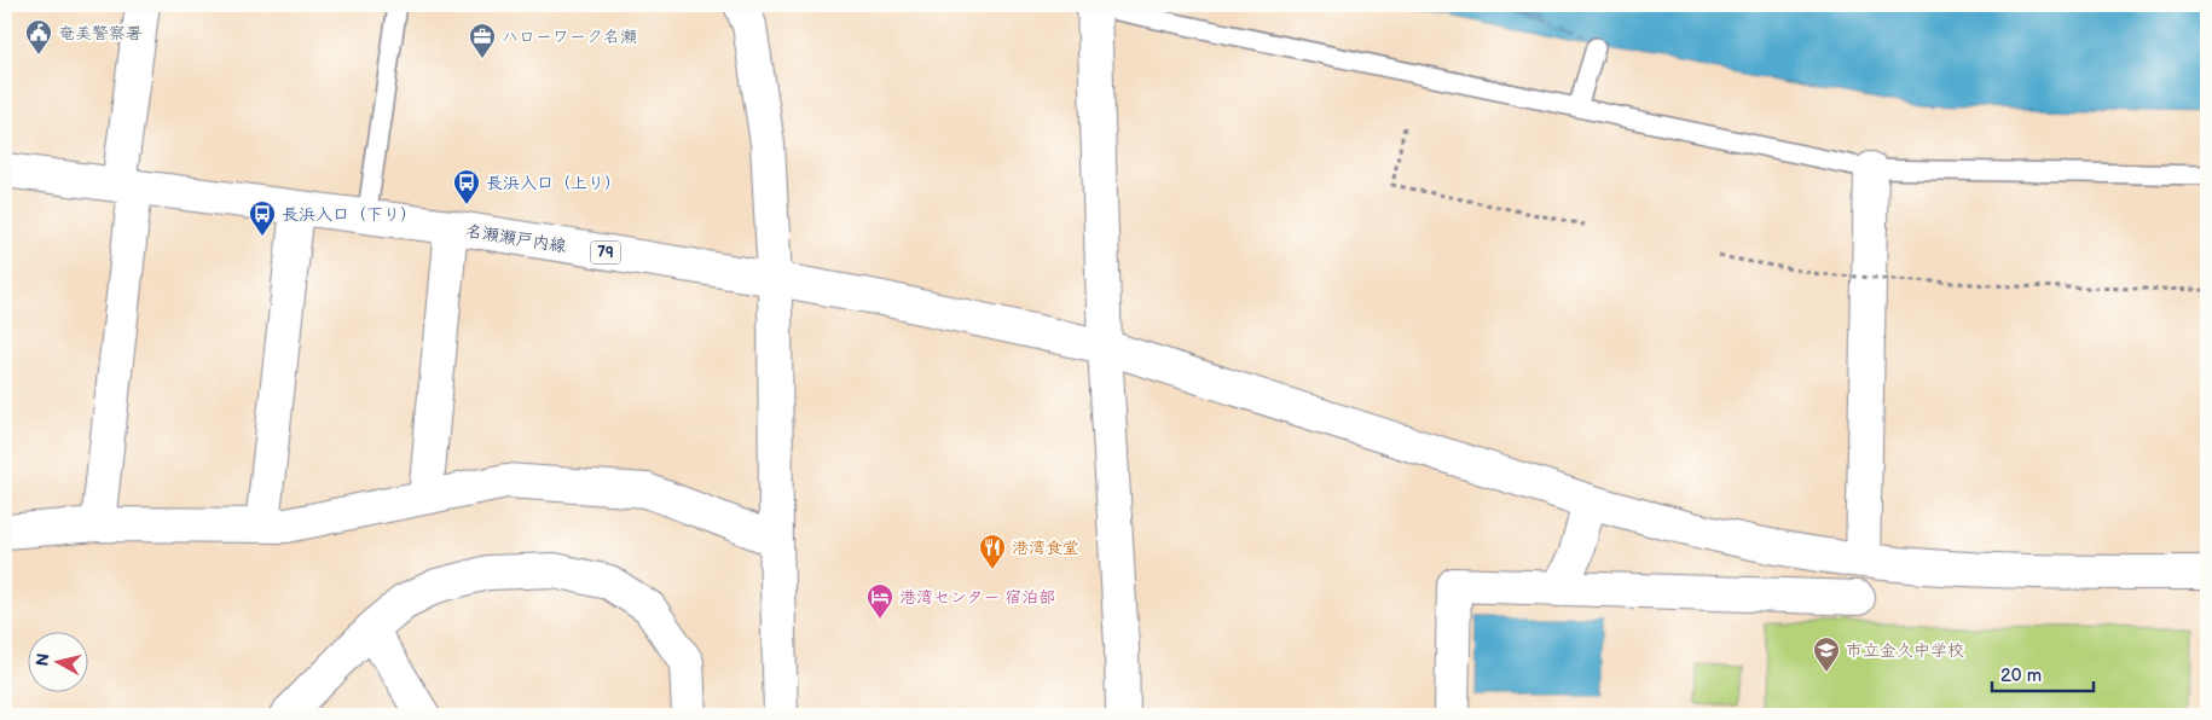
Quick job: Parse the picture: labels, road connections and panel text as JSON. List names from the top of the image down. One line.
{"streets":{"street":["名瀬瀬戸内線","79"]},"places":{"public building":["奄美警察署"],"office":["ハローワーク名瀬"],"bus stop":["長浜入口（上り）","長浜入口（下り）"],"restaurant":["港湾食堂"],"hotel":["港湾センター 宿泊部"],"school or university":["市立金久中学校"]},"scale_bar":"20 m","north":"left"}
